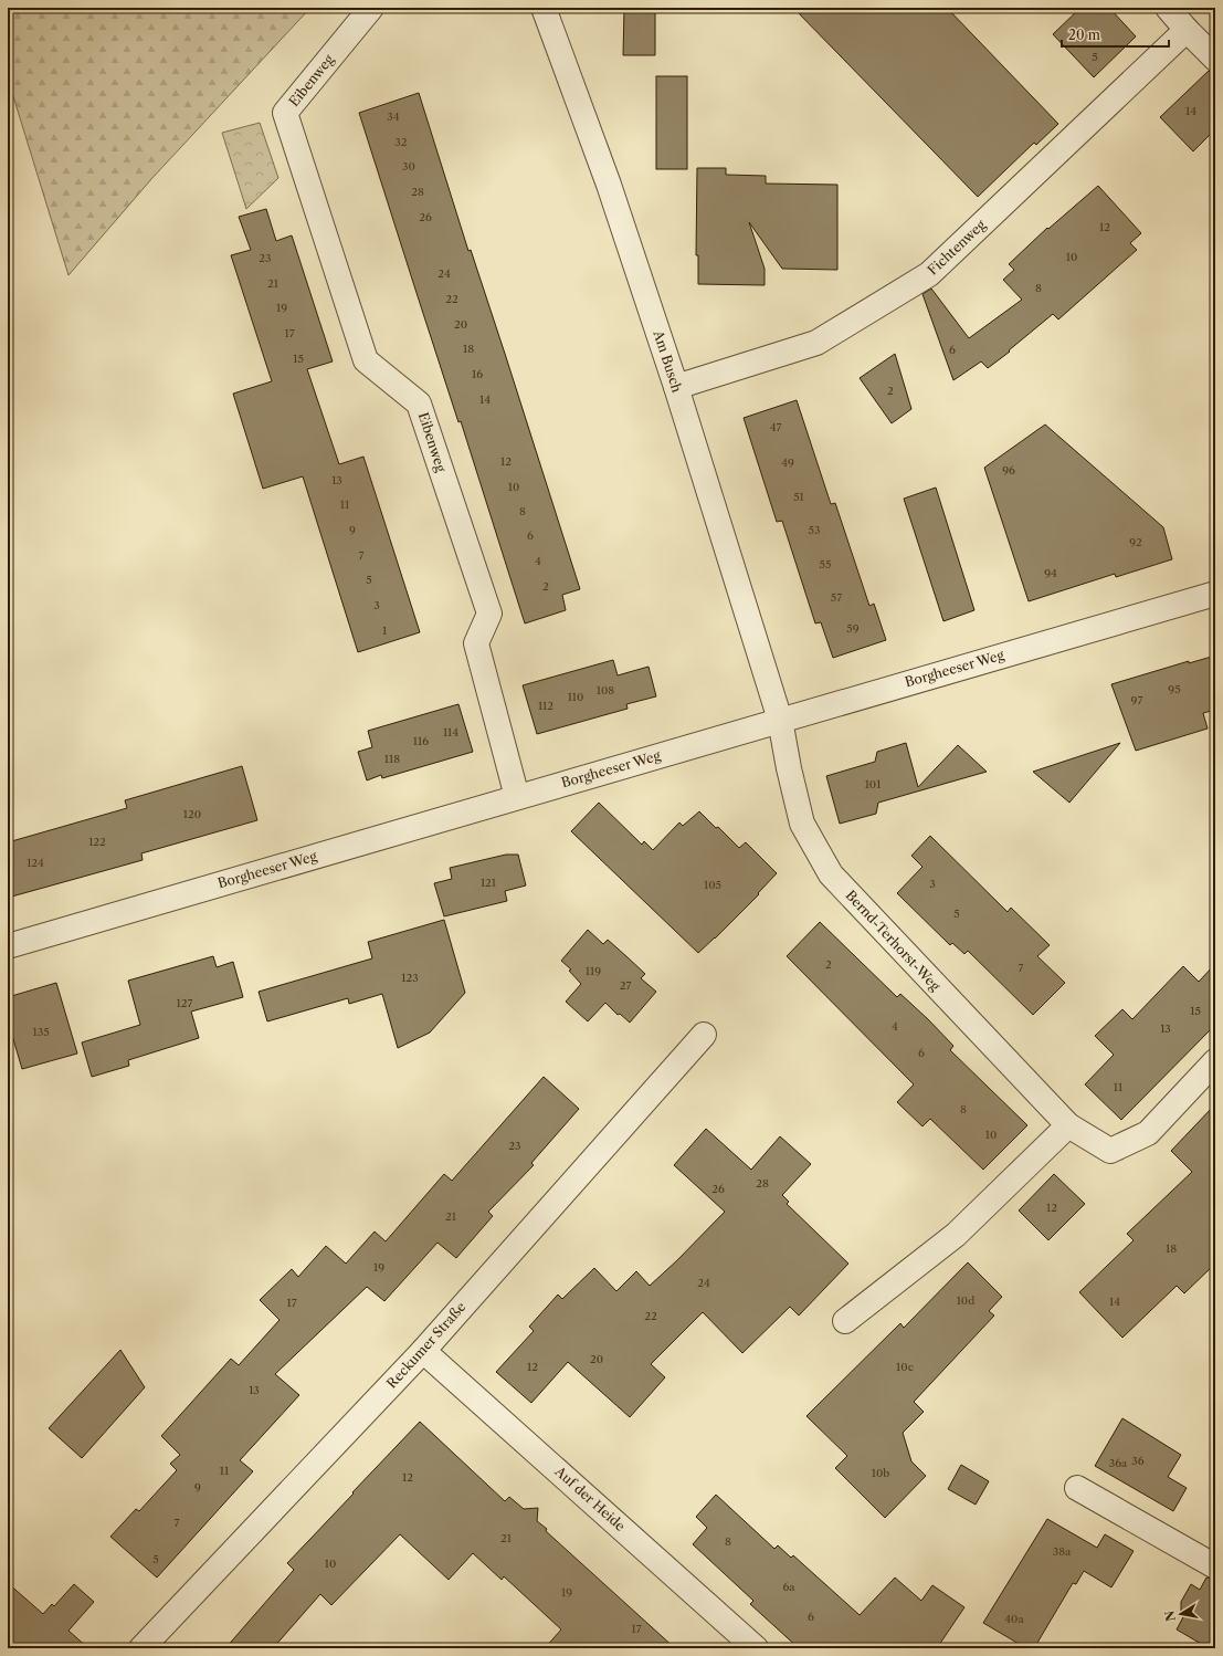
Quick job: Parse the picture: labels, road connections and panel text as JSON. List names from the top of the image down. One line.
{"streets":{"street":["Eibenweg","Fichtenweg","Am Busch","Borgheeser Weg","Bernd-Terhorst-Weg","Reckumer Straße","Auf der Heide"]},"crossings":[["Eibenweg","Borgheeser Weg"],["Fichtenweg","Am Busch"],["Am Busch","Borgheeser Weg"],["Am Busch","Bernd-Terhorst-Weg"],["Borgheeser Weg","Bernd-Terhorst-Weg"],["Reckumer Straße","Auf der Heide"]],"house_numbers":["5","14","34","32","30","28","26","12","10","23","24","21","8","22","19","20","17","18","6","15","16","2","14","47","12","49","96","13","10","51","11","8","9","53","6","92","7","4","55","94","5","2","57","3","59","1","95","108","110","97","112","114","116","118","101","120","122","124","121","3","105","5","2","7","119","123","27","127","15","4","13","135","6","11","8","10","23","28","26","12","21","18","19","24","10d","14","17","22","20","12","10c","13","36","36a","11","10b","12","9","7","21","8","38a","5","10","6a","19","6","40a","17"],"scale_bar":"20 m","north":"left"}
